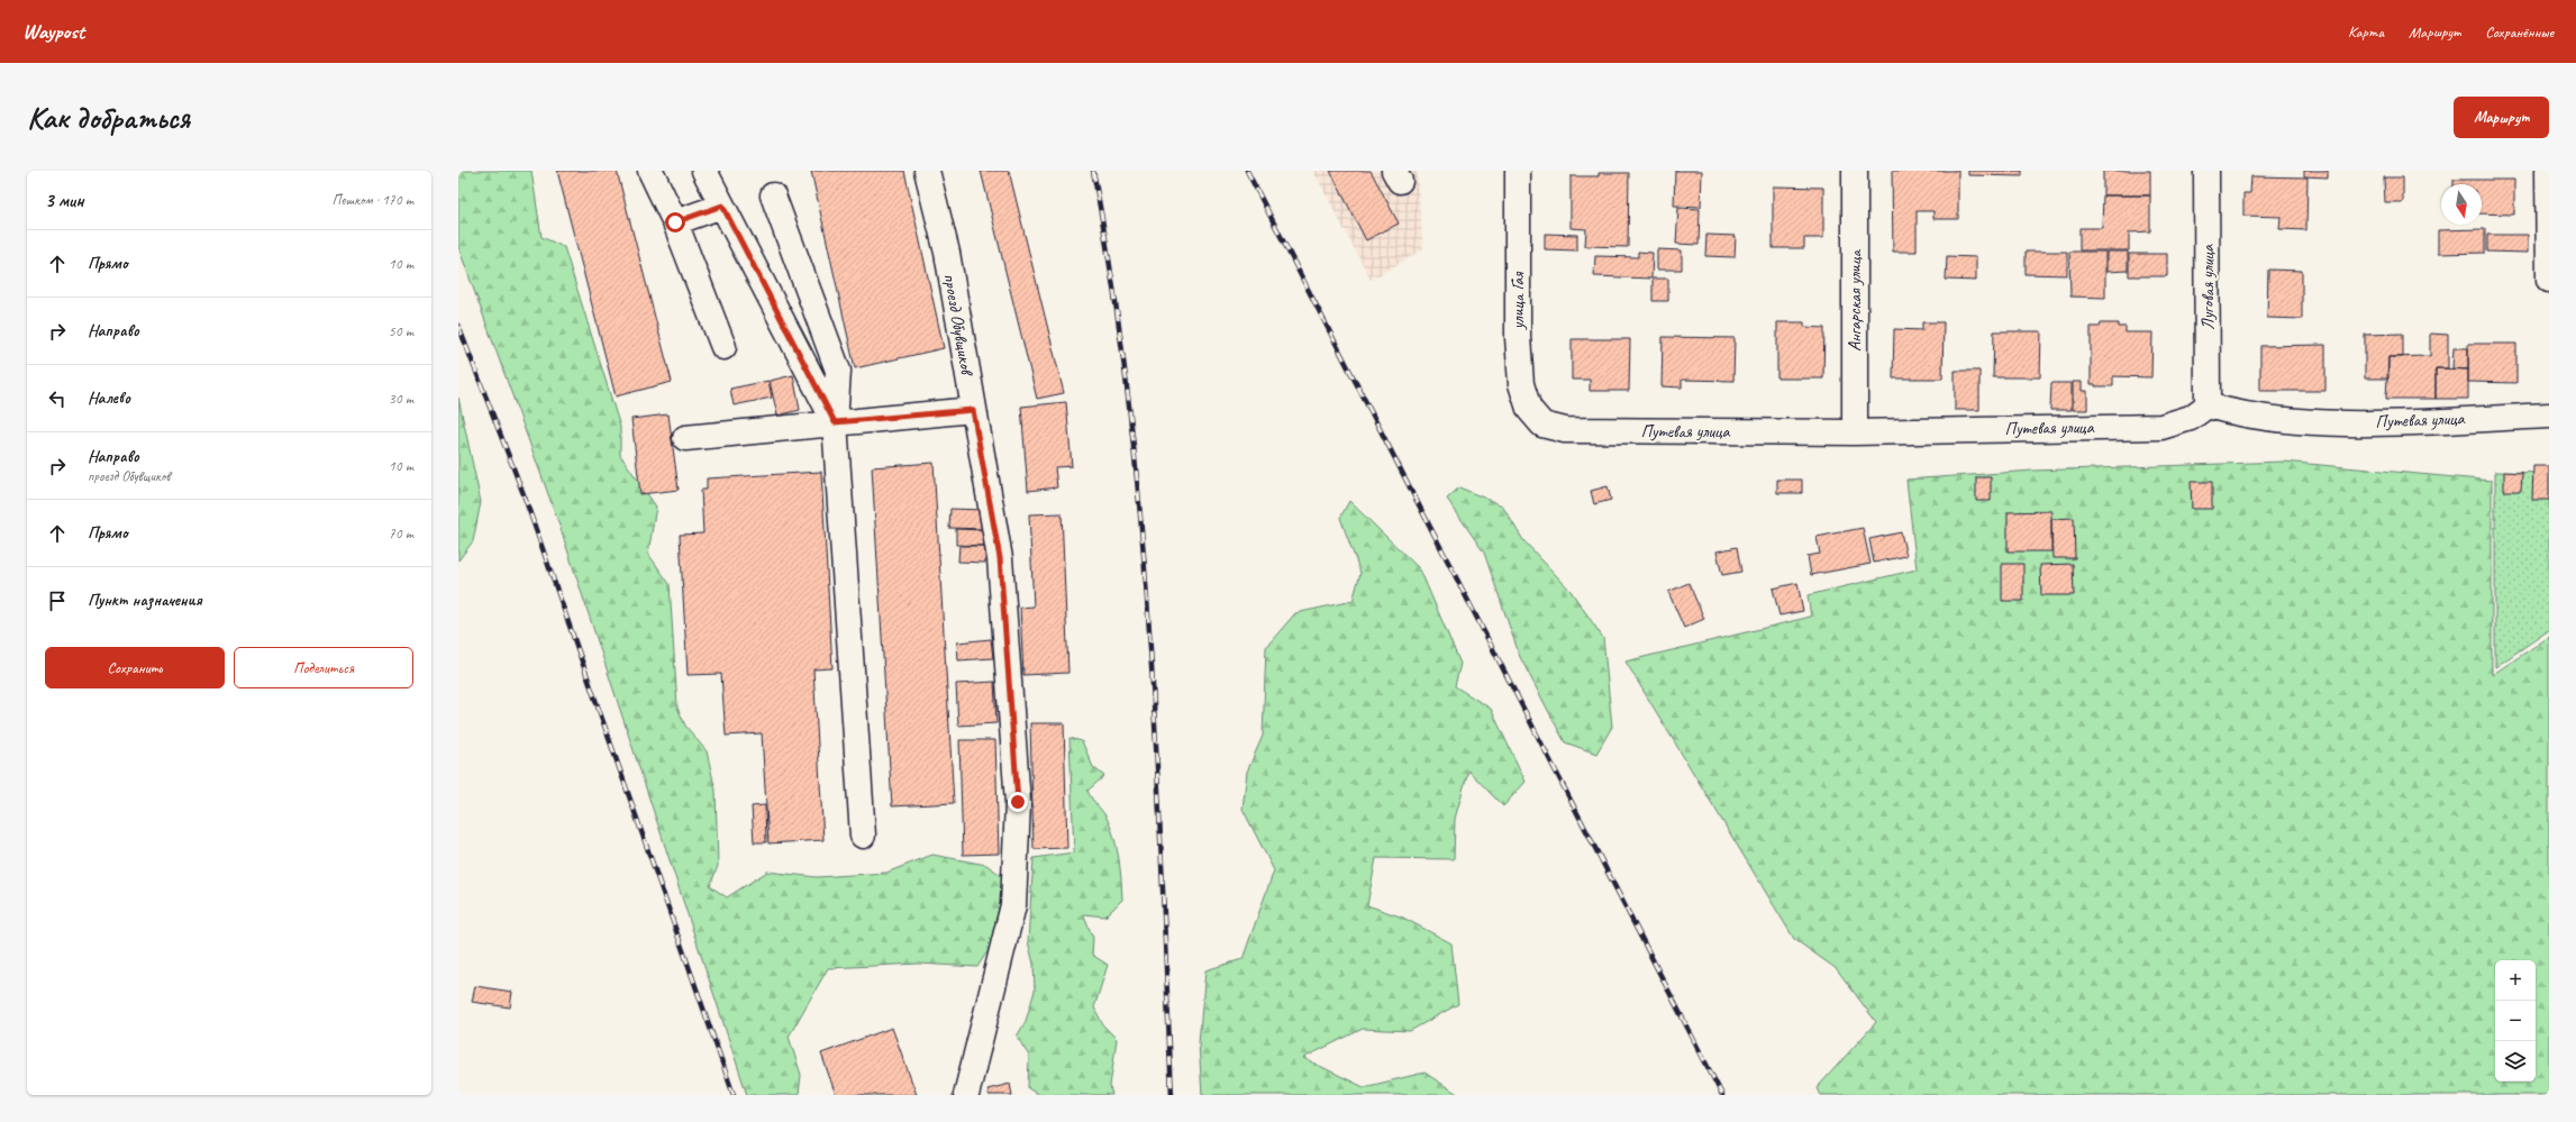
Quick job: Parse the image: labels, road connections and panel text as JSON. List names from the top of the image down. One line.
{"streets":{"street":["Луговая улица","улица Гая","Ангарская улица","проезд Обувщиков","Путевая улица"]},"crossings":[["Луговая улица","Путевая улица"],["улица Гая","Путевая улица"],["Ангарская улица","Путевая улица"]],"north":"bottom","page":{"header":"Waypost","nav":["Карта","Маршрут","Сохранённые"],"buttons":["Маршрут",["Сохранить","Поделиться"]],"title":"Как добраться","heading":["3 мин","Пешком · 170 m"],"list":[["Прямо","10 m"],["Направо","50 m"],["Налево","30 m"],["Направо","проезд Обувщиков","10 m"],["Прямо","70 m"],"Пункт назначения"],"map_buttons":["+","−"]}}
